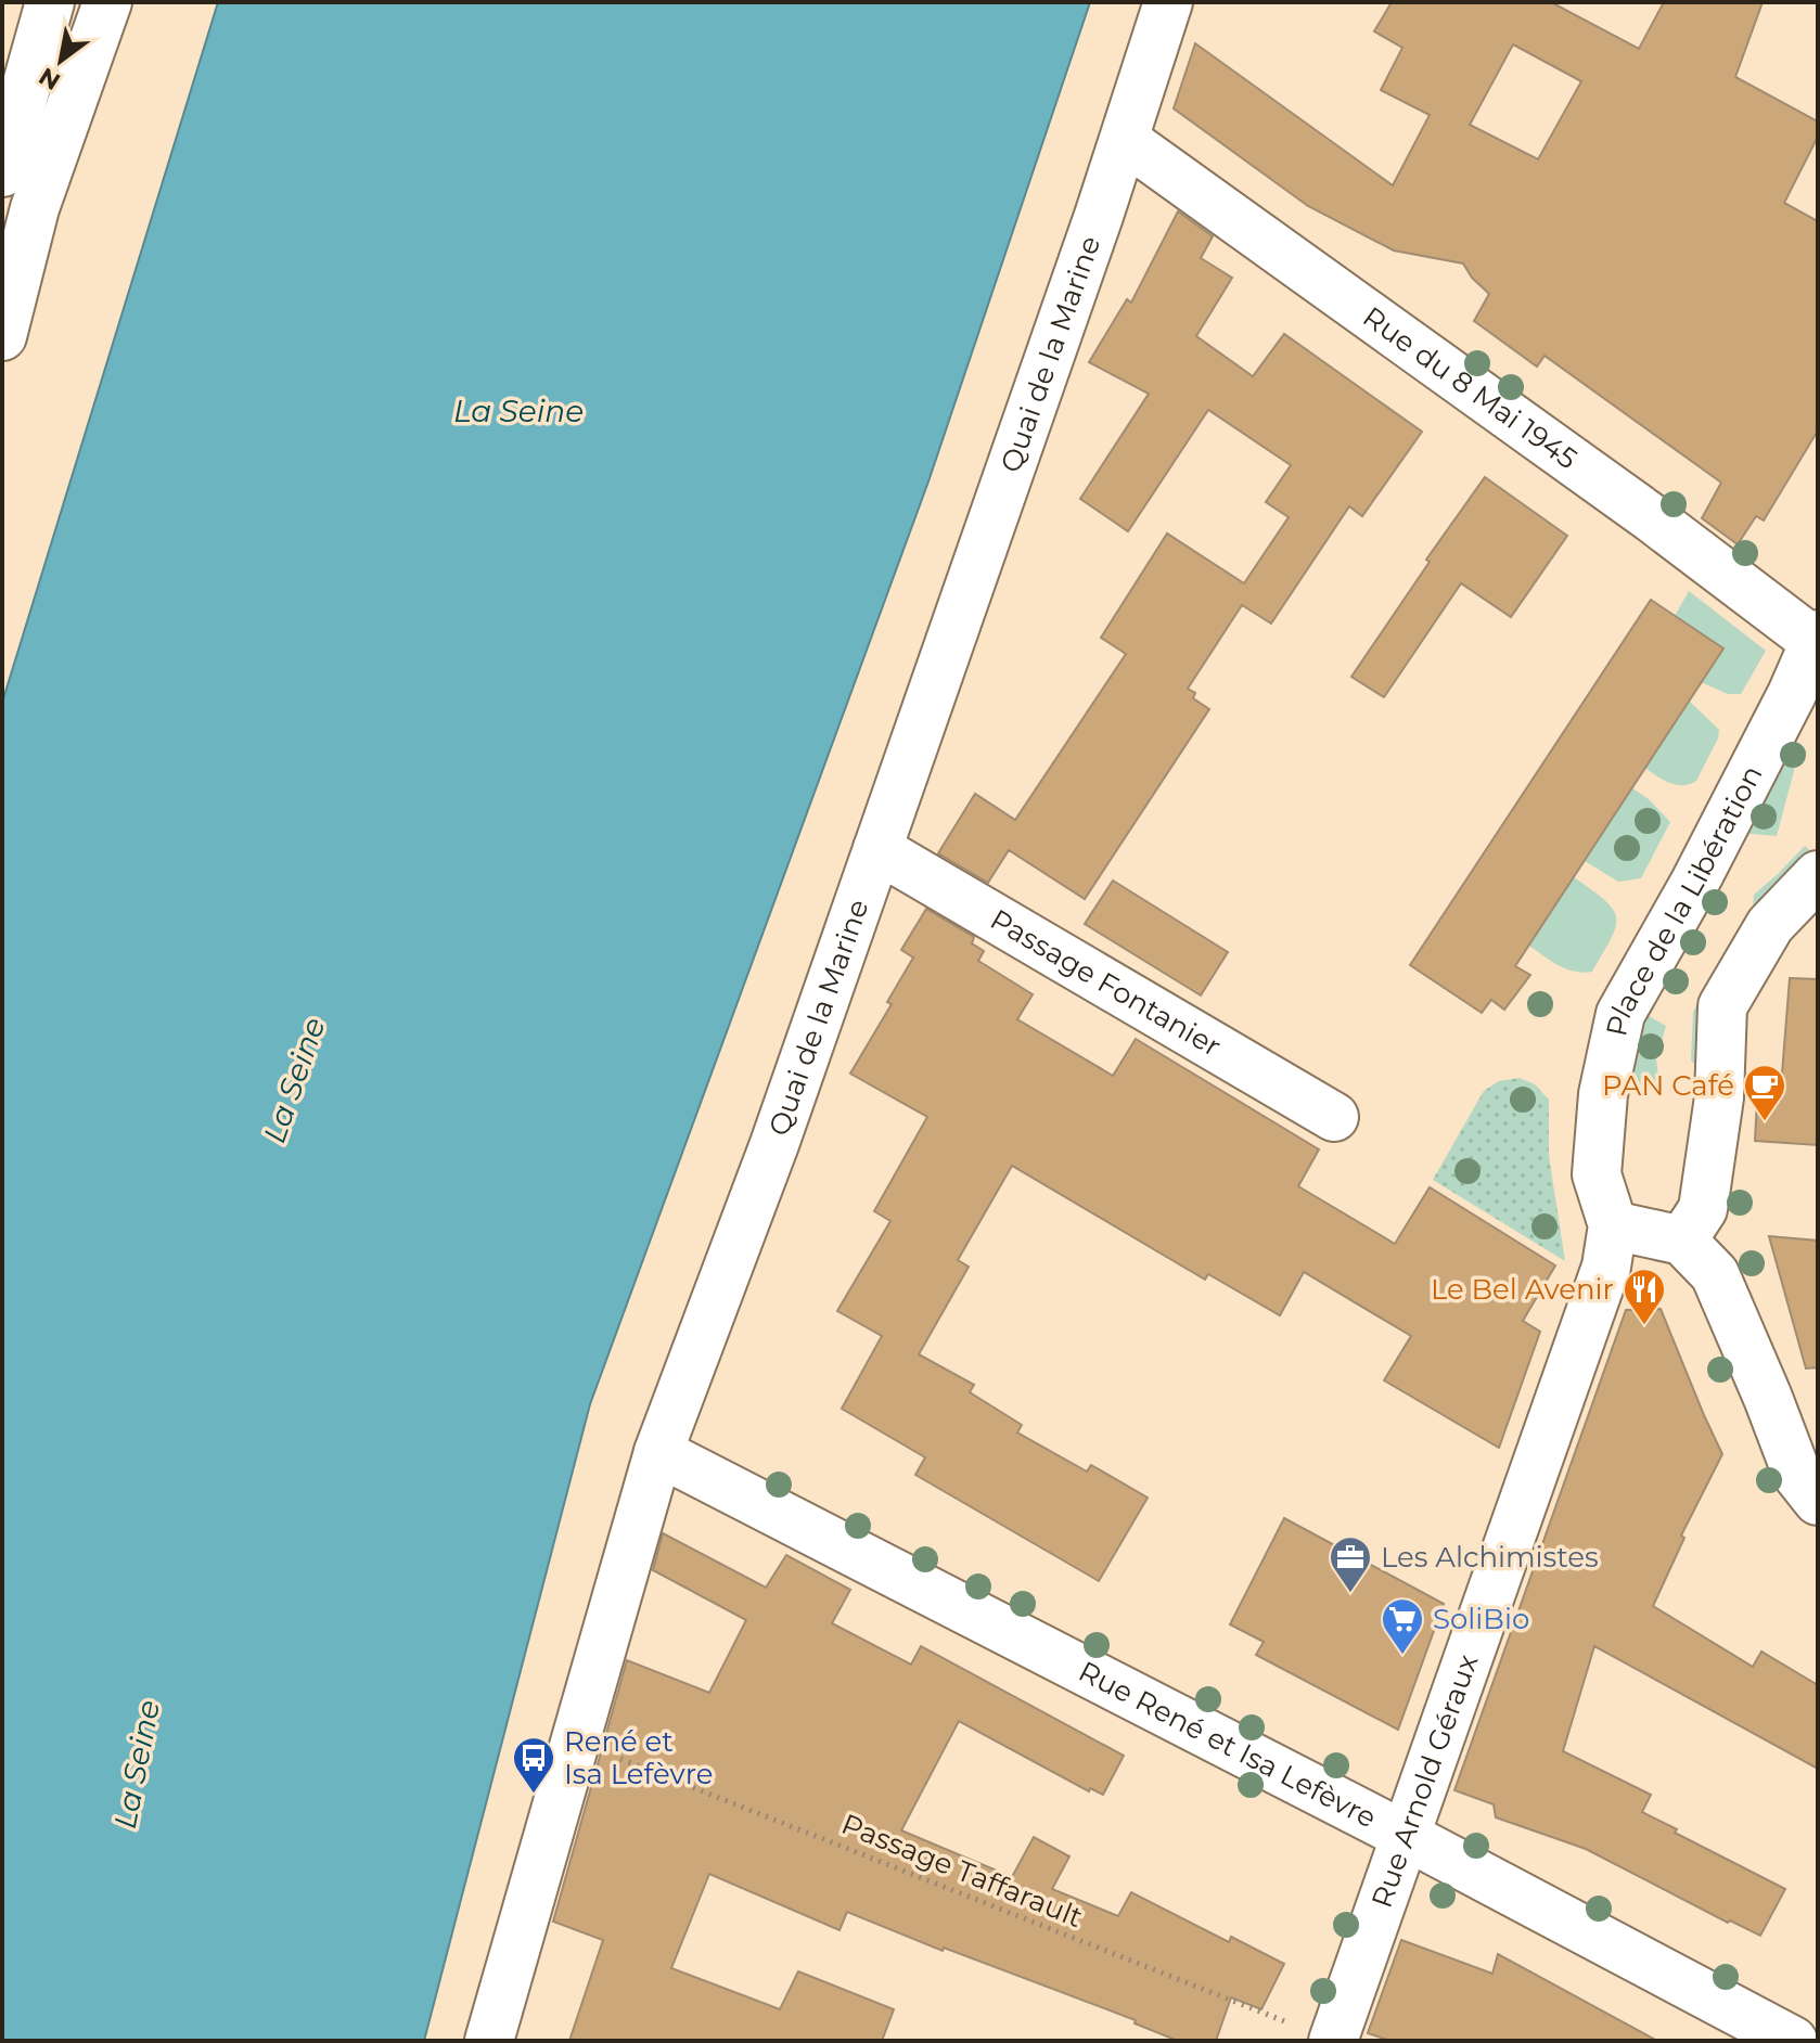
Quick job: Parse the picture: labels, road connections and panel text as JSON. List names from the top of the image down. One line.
{"streets":{"street":["Quai de la Marine","Rue du 8 Mai 1945","Place de la Libération","Passage Fontanier","Rue René et Isa Lefèvre","Rue Arnold Géraux"],"path":["Passage Taffarault"]},"crossings":[["Quai de la Marine","Rue du 8 Mai 1945"],["Quai de la Marine","Passage Fontanier"],["Quai de la Marine","Rue René et Isa Lefèvre"],["Quai de la Marine","Passage Taffarault"],["Rue du 8 Mai 1945","Place de la Libération"],["Place de la Libération","Rue Arnold Géraux"],["Rue René et Isa Lefèvre","Rue Arnold Géraux"],["Rue Arnold Géraux","Passage Taffarault"]],"water":["La Seine"],"places":{"cafe":["PAN Café"],"restaurant":["Le Bel Avenir"],"office":["Les Alchimistes"],"supermarket":["SoliBio"],"bus stop":["René et Isa Lefèvre"]},"north":"bottom left"}
